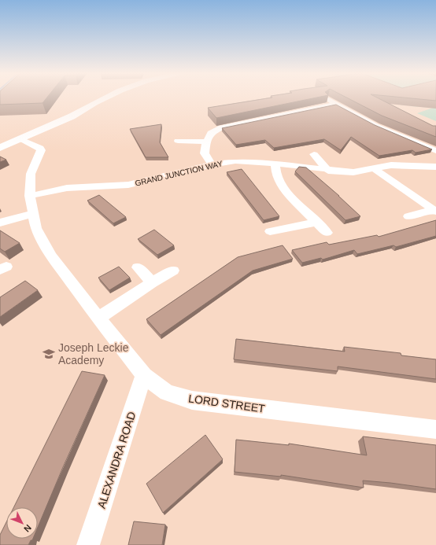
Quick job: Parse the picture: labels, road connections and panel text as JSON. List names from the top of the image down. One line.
{"streets":{"street":["GRAND JUNCTION WAY","LORD STREET","ALEXANDRA ROAD"]},"crossings":[["GRAND JUNCTION WAY","LORD STREET"],["LORD STREET","ALEXANDRA ROAD"]],"places":{"school or university":["Joseph Leckie Academy"]},"north":"bottom right"}
